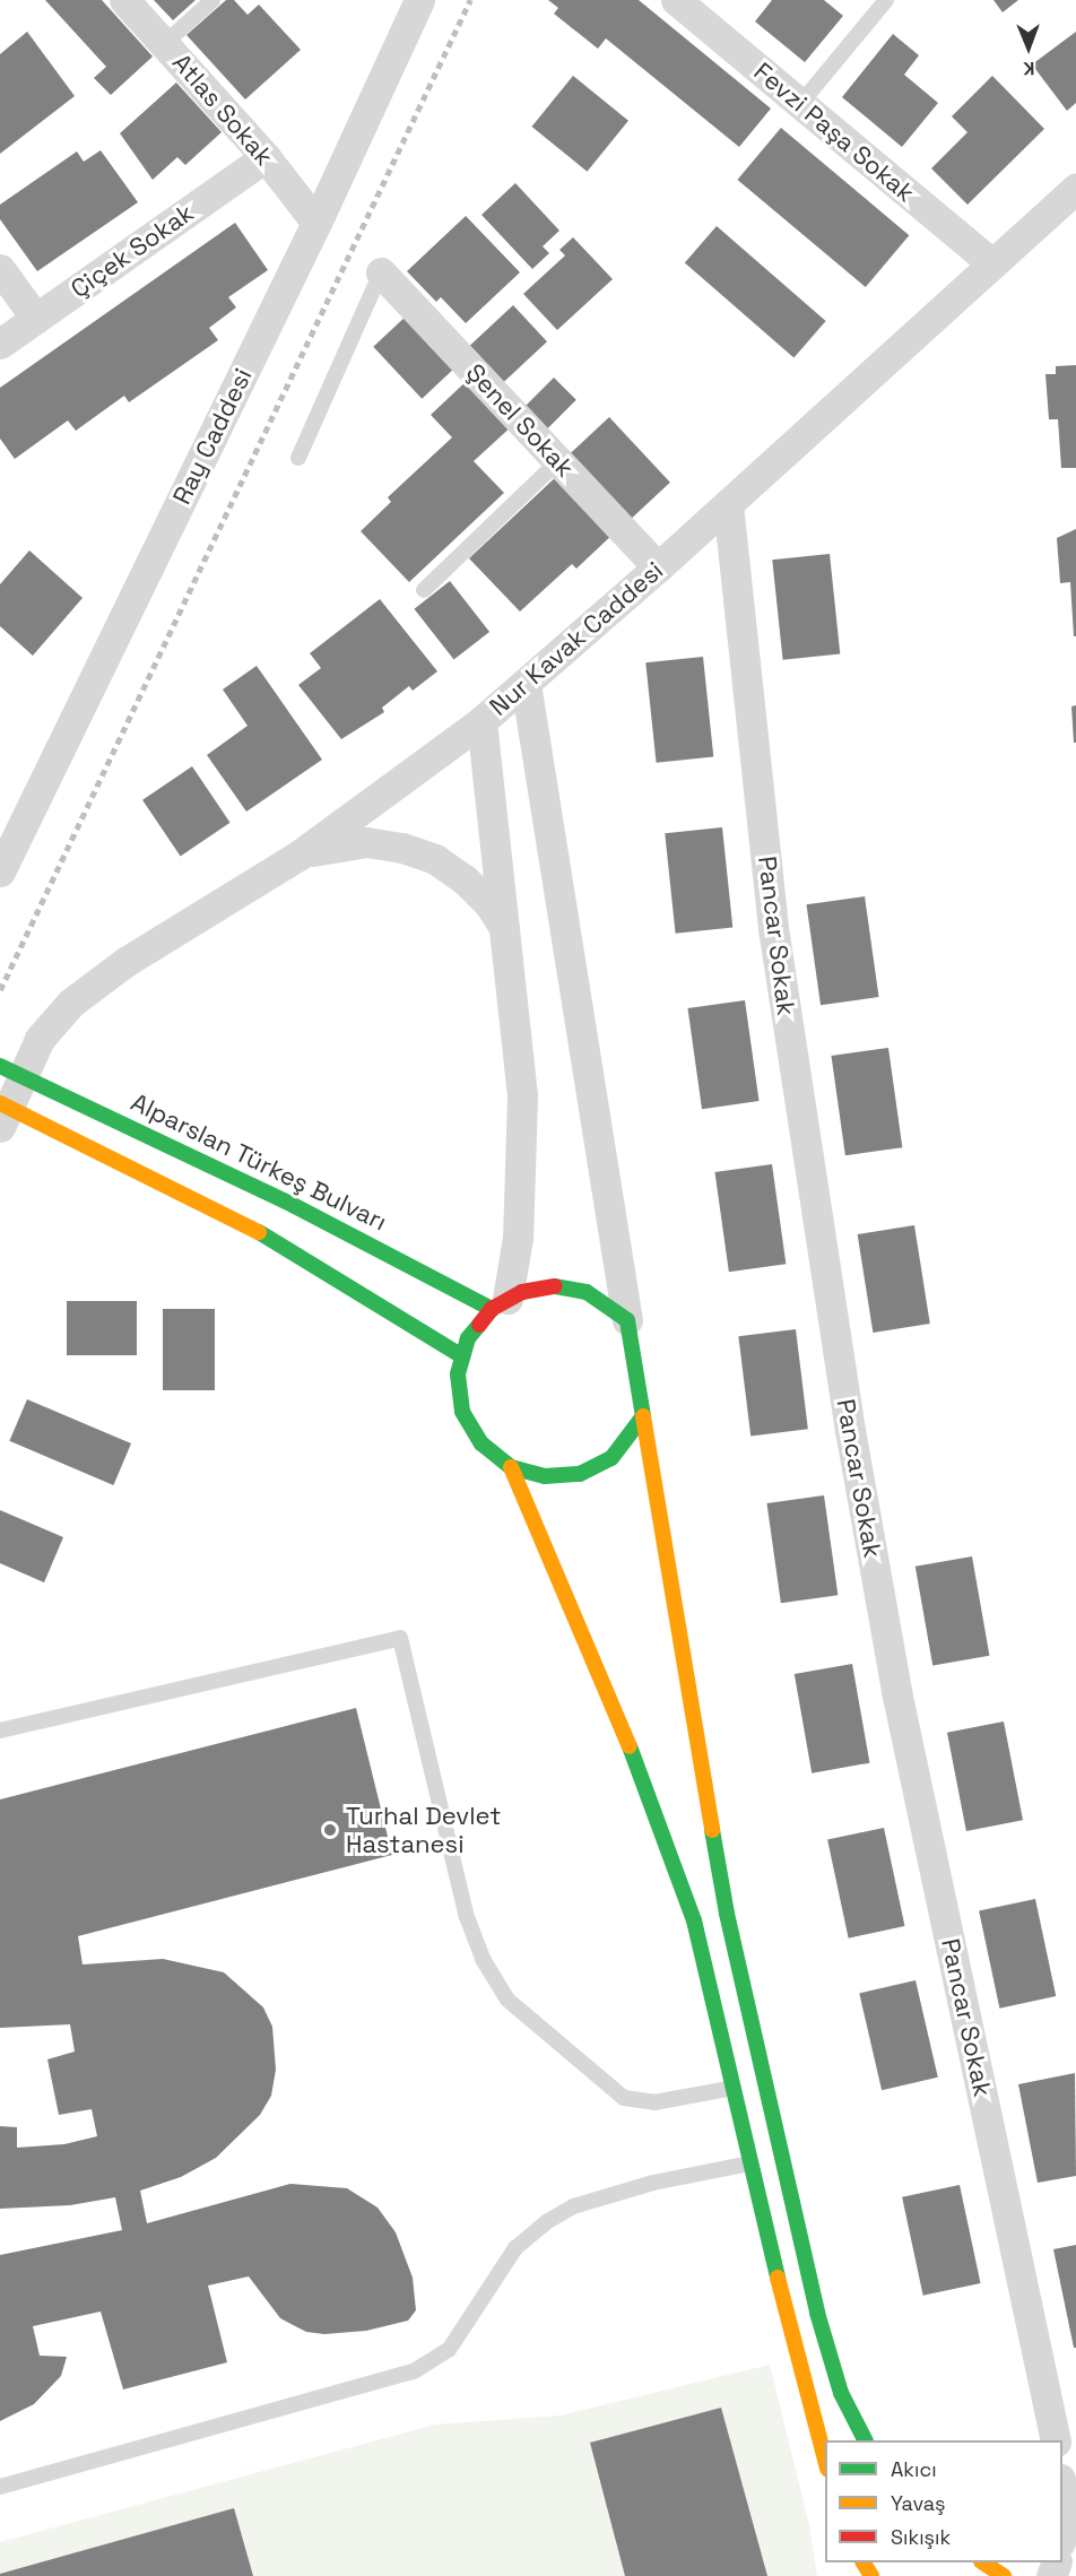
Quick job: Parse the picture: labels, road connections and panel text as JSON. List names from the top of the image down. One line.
{"streets":{"street":["Atlas Sokak","Fevzi Paşa Sokak","Çiçek Sokak","Şenel Sokak","Ray Caddesi","Nur Kavak Caddesi","Pancar Sokak","Alparslan Türkeş Bulvarı"]},"crossings":[["Atlas Sokak","Çiçek Sokak"],["Atlas Sokak","Ray Caddesi"],["Fevzi Paşa Sokak","Nur Kavak Caddesi"],["Şenel Sokak","Nur Kavak Caddesi"],["Nur Kavak Caddesi","Pancar Sokak"]],"places":["Turhal Devlet Hastanesi"],"legend":["Akıcı","Yavaş","Sıkışık"],"north":"bottom"}
